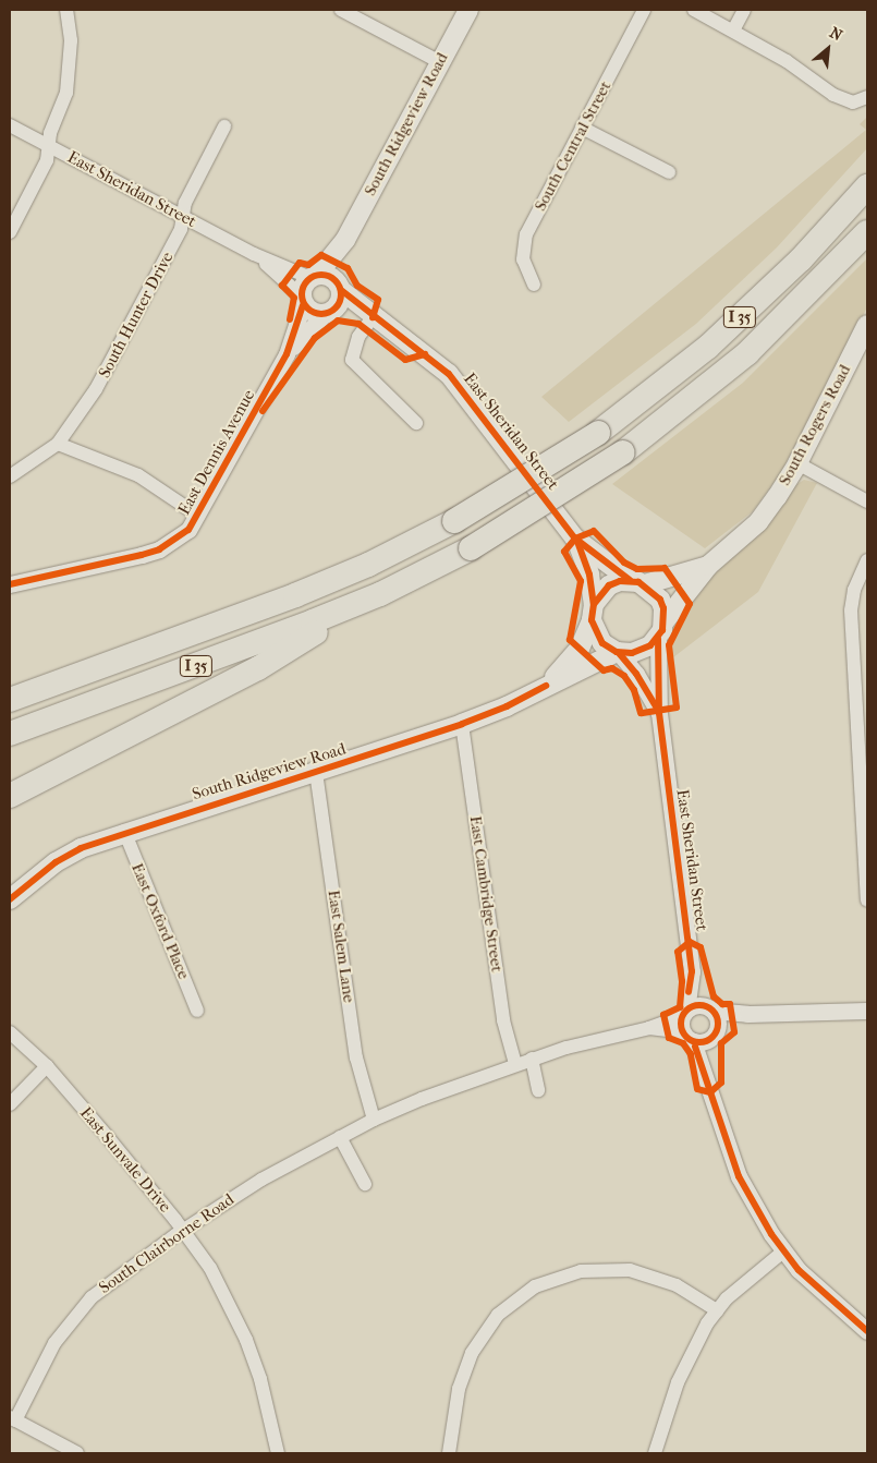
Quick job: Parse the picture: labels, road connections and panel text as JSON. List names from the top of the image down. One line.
{"streets":{"highway":["I 35"],"main road":["South Ridgeview Road","East Sheridan Street","South Rogers Road"],"street":["South Central Street","South Hunter Drive","East Dennis Avenue","East Cambridge Street","East Oxford Place","East Salem Lane","East Sunvale Drive","South Clairborne Road"]},"crossings":[["South Ridgeview Road","East Sheridan Street"],["South Ridgeview Road","East Dennis Avenue"],["South Ridgeview Road","East Cambridge Street"],["South Ridgeview Road","East Oxford Place"],["South Ridgeview Road","East Salem Lane"],["East Sheridan Street","South Hunter Drive"],["East Sheridan Street","East Dennis Avenue"],["East Sheridan Street","South Clairborne Road"],["East Cambridge Street","South Clairborne Road"],["East Salem Lane","South Clairborne Road"],["East Sunvale Drive","South Clairborne Road"]],"north":"top right"}
